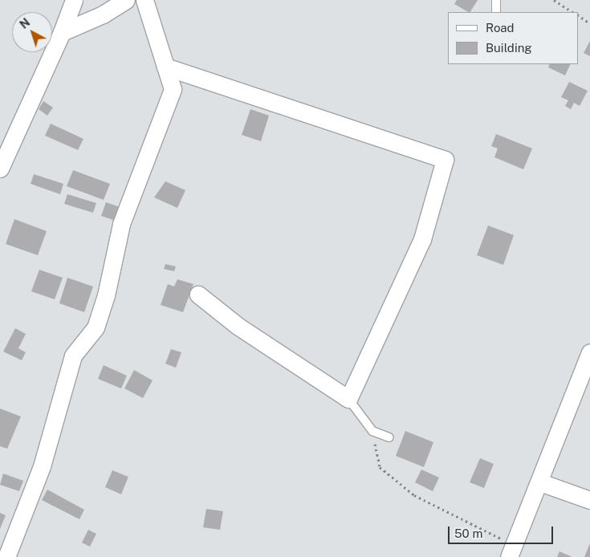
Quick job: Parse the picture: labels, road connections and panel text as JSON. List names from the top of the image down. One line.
{"legend":["Road","Building"],"scale_bar":"50 m","north":"top left"}
